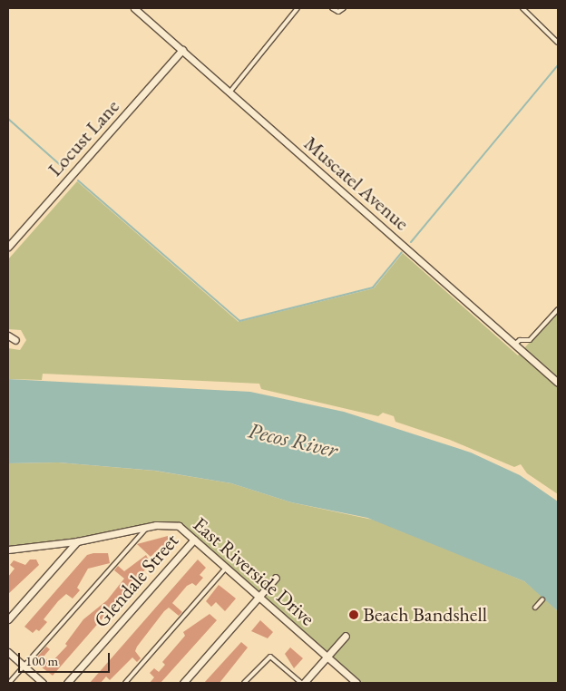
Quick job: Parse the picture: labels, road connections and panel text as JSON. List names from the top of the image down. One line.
{"streets":{"street":["Locust Lane","Muscatel Avenue","East Riverside Drive","Glendale Street"]},"crossings":[["Locust Lane","Muscatel Avenue"],["East Riverside Drive","Glendale Street"]],"water":["Pecos River"],"places":["Beach Bandshell"],"scale_bar":"100 m"}
